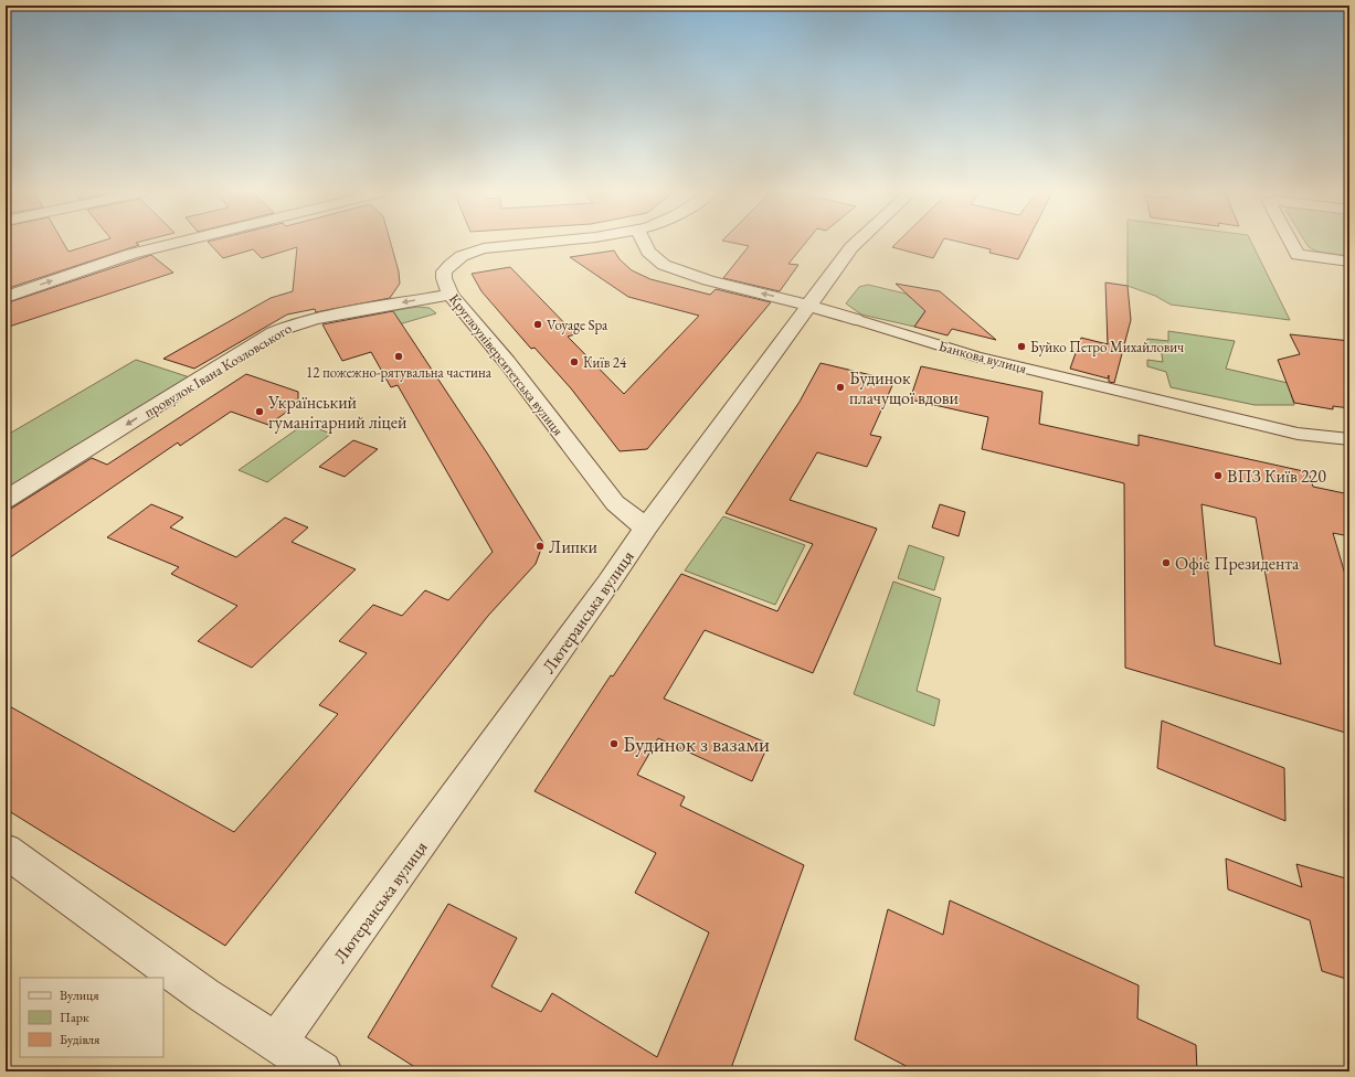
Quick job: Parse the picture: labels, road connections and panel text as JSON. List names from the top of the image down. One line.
{"streets":{"street":["Банкова вулиця","Круглоуніверситетська вулиця","провулок Івана Козловського","Лютеранська вулиця"]},"crossings":[["Банкова вулиця","Лютеранська вулиця"],["Круглоуніверситетська вулиця","провулок Івана Козловського"],["Круглоуніверситетська вулиця","Лютеранська вулиця"]],"places":["Voyage Spa","Буйко Петро Михайлович","12 пожежно-рятувальна частина","Київ 24","Будинок плачущої вдови","Український гуманітарний ліцей","ВПЗ Київ 220","Липки","Офіс Президента","Будинок з вазами"],"legend":["Вулиця","Парк","Будівля"]}
